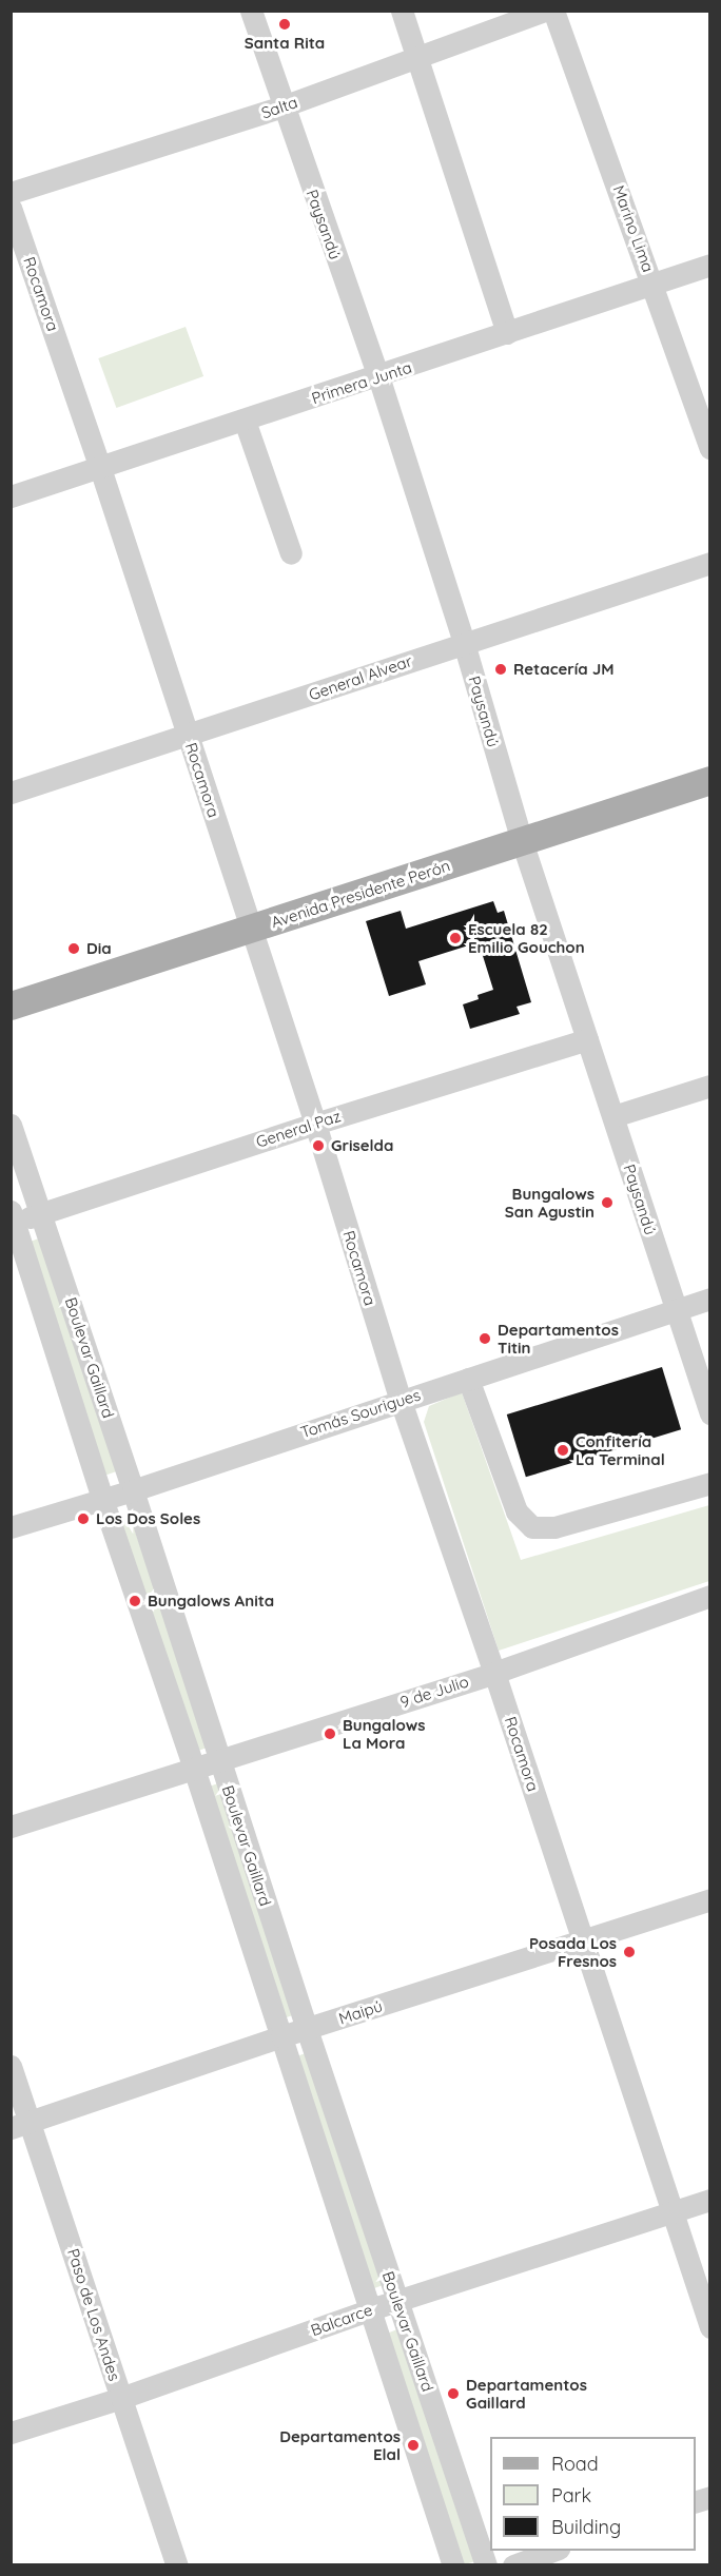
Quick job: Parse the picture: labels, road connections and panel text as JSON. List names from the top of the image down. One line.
{"streets":{"main road":["Avenida Presidente Perón"],"street":["Salta","Paysandú","Marino Lima","Rocamora","Primera Junta","General Alvear","General Paz","Boulevar Gaillard","Tomás Sourigues","9 de Julio","Maipú","Paso de Los Andes","Balcarce"]},"crossings":[["Salta","Paysandú"],["Paysandú","Primera Junta"],["Paysandú","General Alvear"],["Paysandú","Avenida Presidente Perón"],["Paysandú","General Paz"],["Paysandú","Tomás Sourigues"],["Marino Lima","Primera Junta"],["Rocamora","Primera Junta"],["Rocamora","General Alvear"],["Rocamora","Avenida Presidente Perón"],["Rocamora","General Paz"],["Rocamora","Tomás Sourigues"],["Rocamora","9 de Julio"],["Rocamora","Maipú"],["Rocamora","Balcarce"],["General Paz","Boulevar Gaillard"],["Boulevar Gaillard","Tomás Sourigues"],["Boulevar Gaillard","9 de Julio"],["Boulevar Gaillard","Maipú"],["Boulevar Gaillard","Balcarce"],["Maipú","Paso de Los Andes"],["Paso de Los Andes","Balcarce"]],"places":["Santa Rita","Retacería JM","Escuela 82 Emilio Gouchon","Dia","Griselda","Bungalows San Agustin","Departamentos Titin","Confitería La Terminal","Los Dos Soles","Bungalows Anita","Bungalows La Mora","Posada Los Fresnos","Departamentos Gaillard","Departamentos Elal"],"legend":["Road","Park","Building"]}
